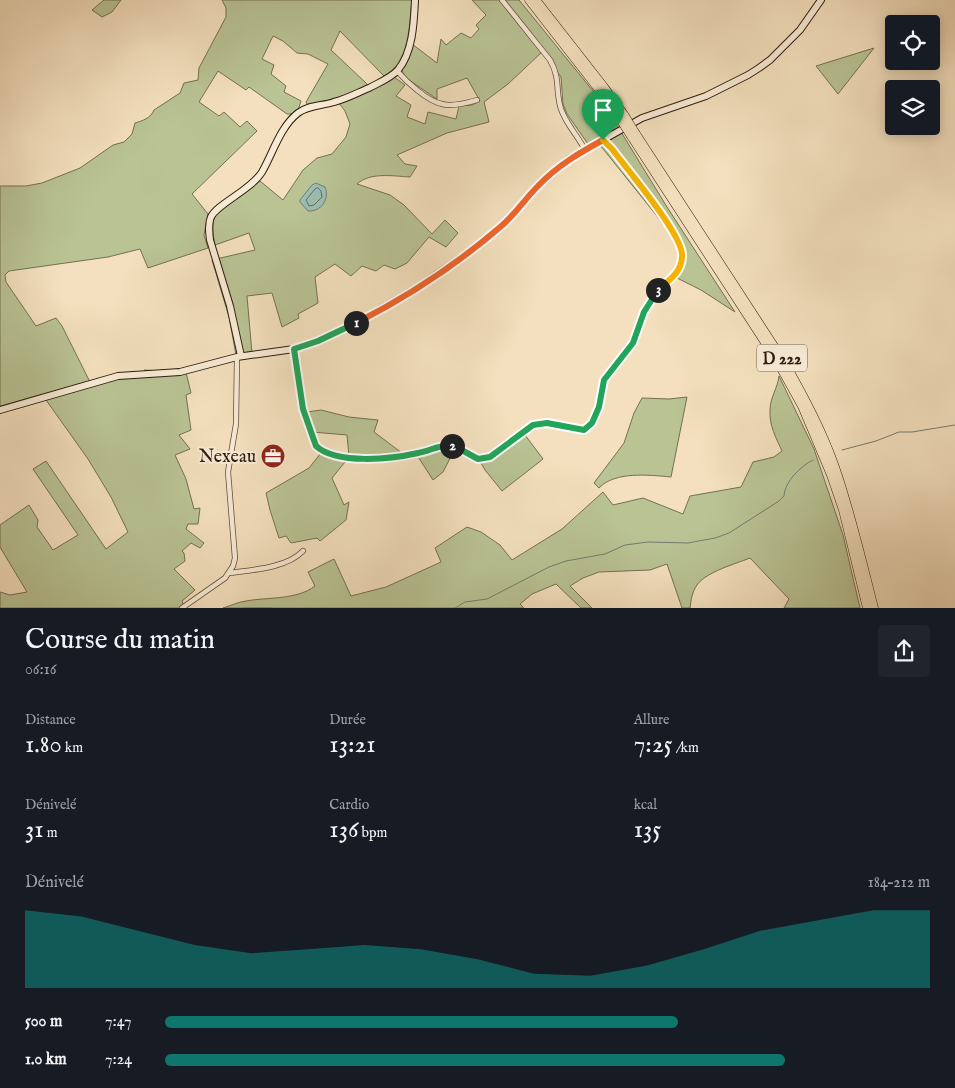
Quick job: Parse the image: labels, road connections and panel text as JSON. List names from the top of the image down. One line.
{"streets":{"highway":["D 222"]},"places":{"office":["Nexeau"]},"page":{"pins":["3","1","2"],"heading":["Course du matin","06:16"],"stats":[["Distance","1.80 km"],["Durée","13:21"],["Allure","7:25 /km"],["Dénivelé","31 m"],["Cardio","136 bpm"],["kcal","135"]],"chart":["Dénivelé","184–212 m"],"list":[{"name":"500 m","note":"7:47"},{"name":"1.0 km","note":"7:24"}]}}
